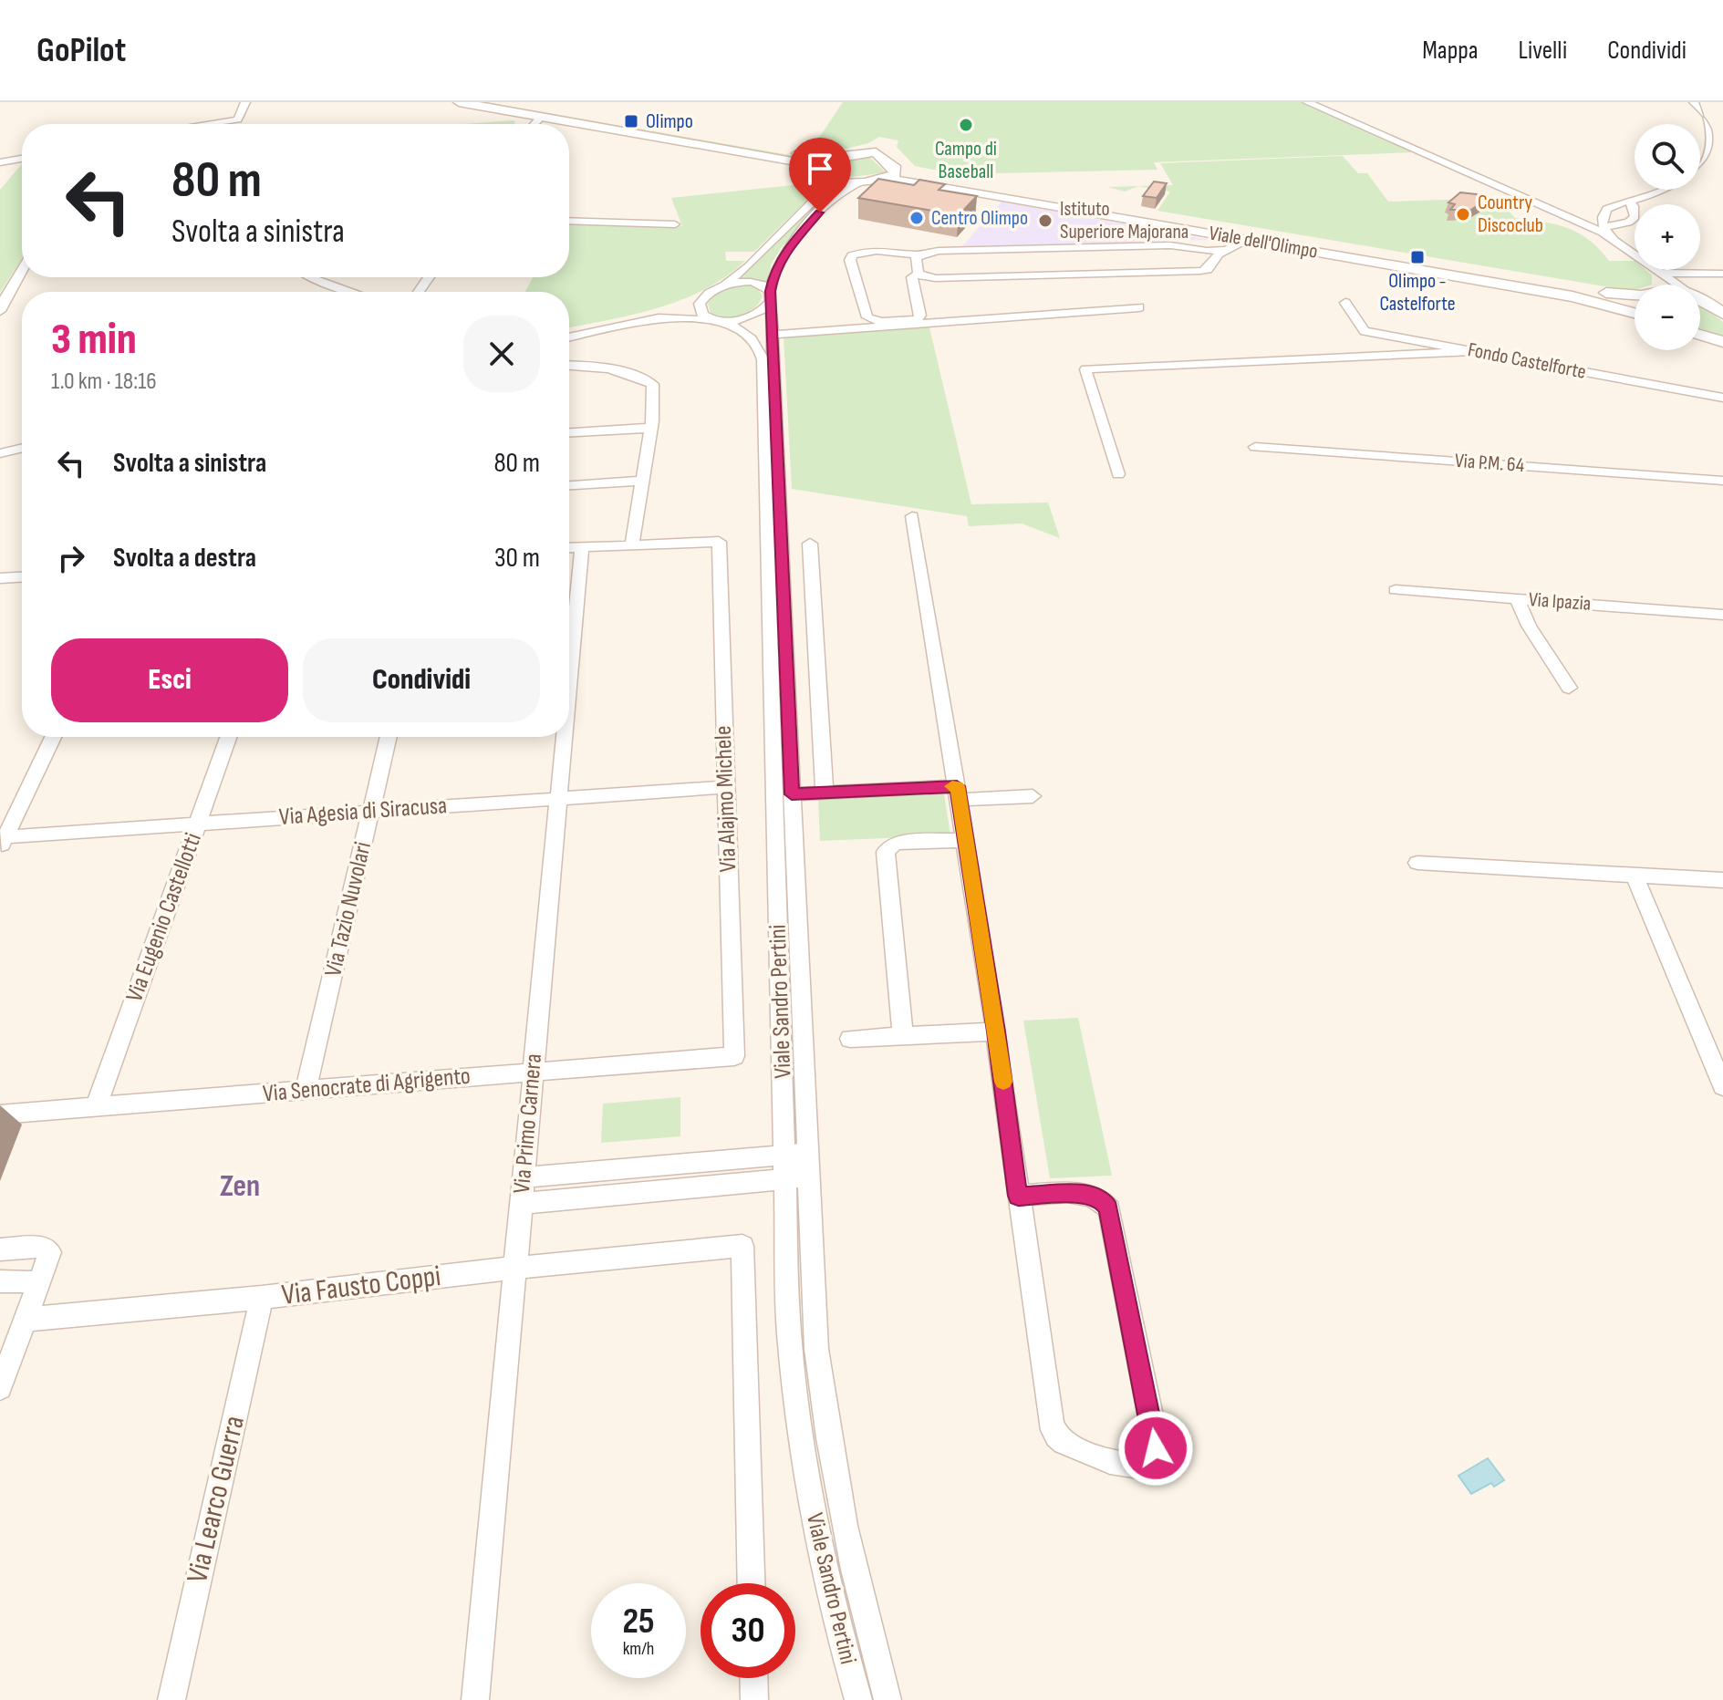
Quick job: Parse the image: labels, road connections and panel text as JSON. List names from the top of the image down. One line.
{"streets":{"street":["Viale dell'Olimpo","Fondo Castelforte","Via P.M. 64","Via Ipazia","Via Alajmo Michele","Via Agesia di Siracusa","Via Tazio Nuvolari","Via Eugenio Castellotti","Viale Sandro Pertini","Via Senocrate di Agrigento","Via Primo Carnera","Via Fausto Coppi","Via Learco Guerra"]},"crossings":[["Via Alajmo Michele","Via Agesia di Siracusa"],["Via Alajmo Michele","Via Senocrate di Agrigento"],["Via Agesia di Siracusa","Via Tazio Nuvolari"],["Via Agesia di Siracusa","Via Eugenio Castellotti"],["Via Agesia di Siracusa","Via Primo Carnera"],["Via Tazio Nuvolari","Via Senocrate di Agrigento"],["Via Eugenio Castellotti","Via Senocrate di Agrigento"],["Via Senocrate di Agrigento","Via Primo Carnera"],["Via Primo Carnera","Via Fausto Coppi"],["Via Fausto Coppi","Via Learco Guerra"]],"districts":["Zen"],"places":{"transit":["Olimpo","Olimpo - Castelforte"],"other":["Campo di Baseball","Country Discoclub","Centro Olimpo","Istituto Superiore Majorana"]},"page":{"header":"GoPilot","nav":["Mappa","Livelli","Condividi"],"map_buttons":["+","−"],"turn":["80 m","Svolta a sinistra"],"heading":["3 min","1.0 km · 18:16"],"list":[{"name":"Svolta a sinistra","value":"80 m"},{"name":"Svolta a destra","value":"30 m"}],"buttons":["Esci","Condividi"],"speed":"25 km/h","limit":"30"}}
